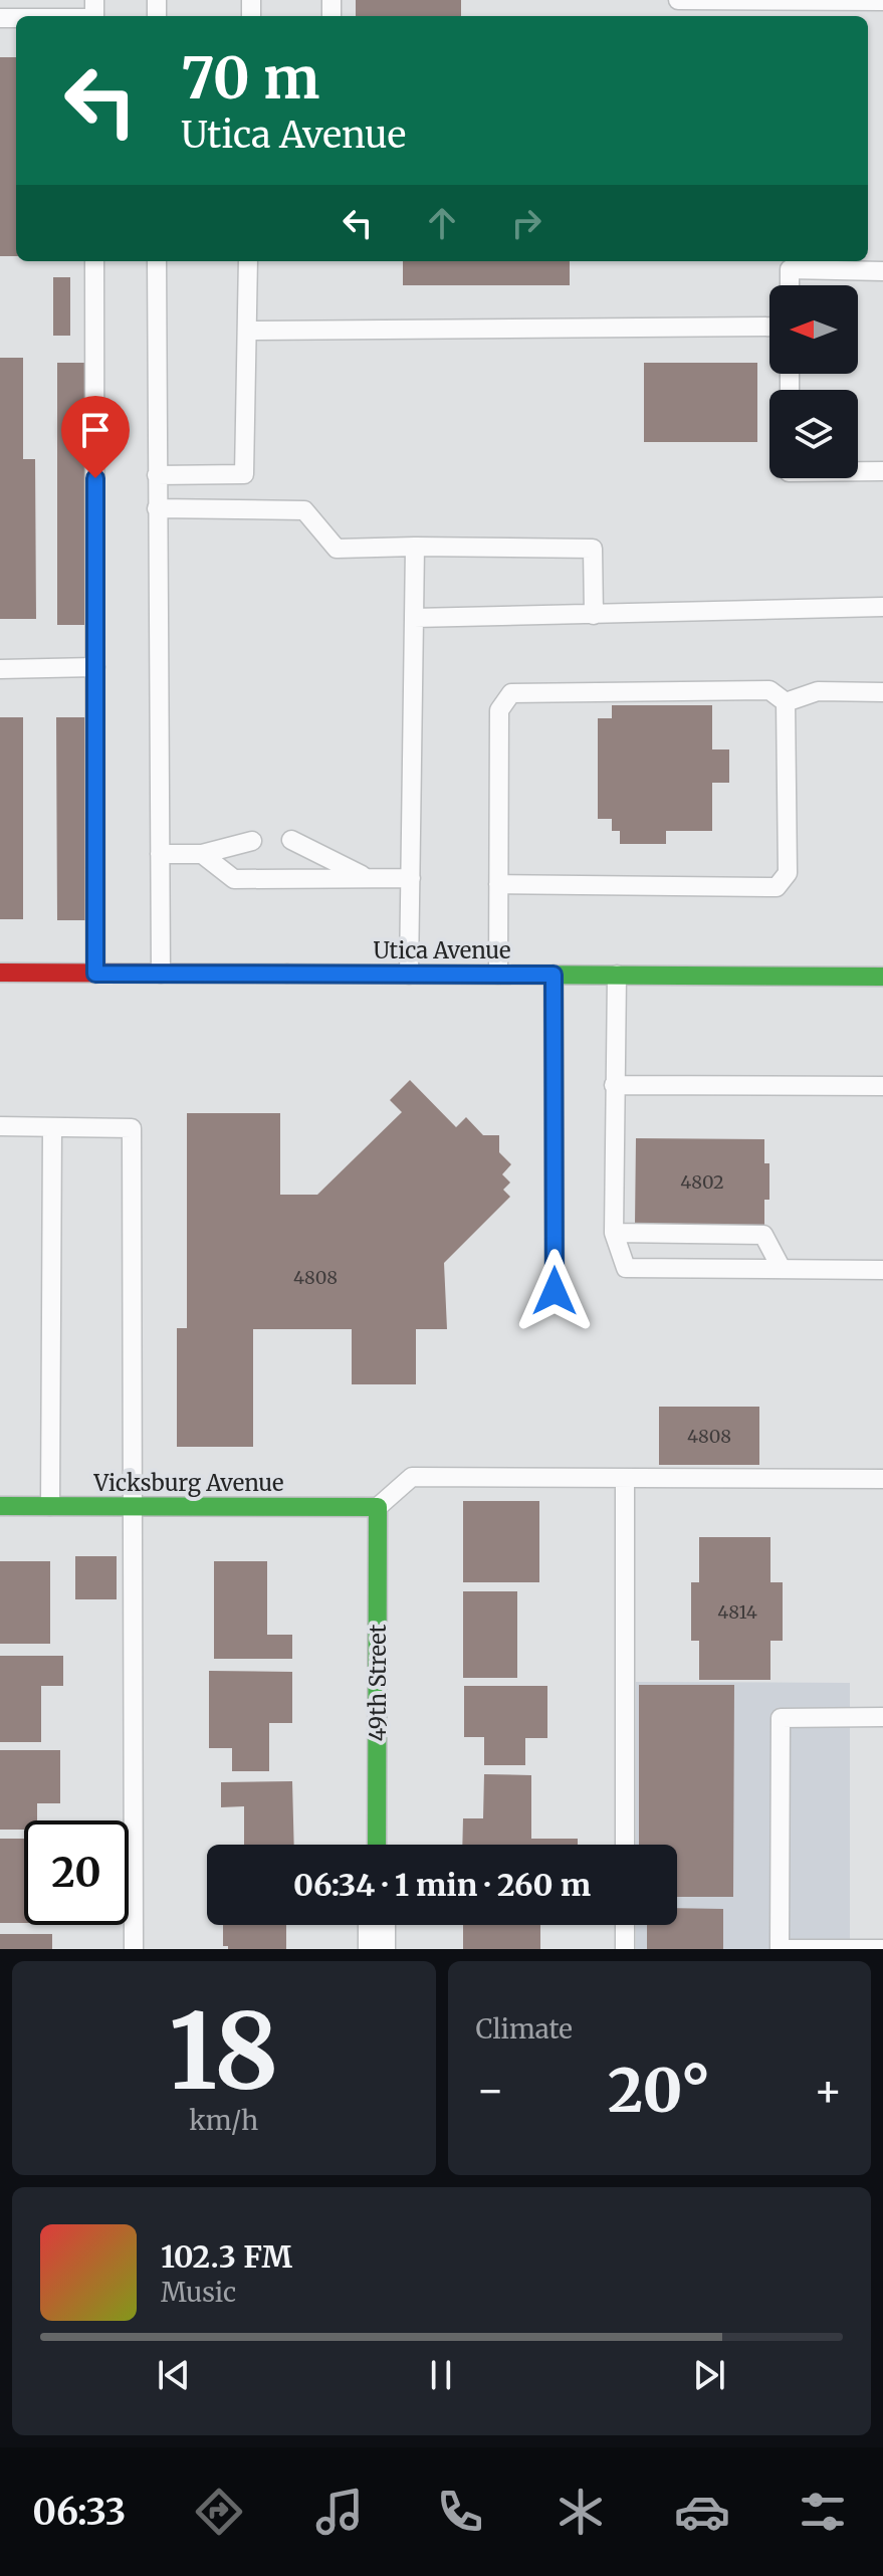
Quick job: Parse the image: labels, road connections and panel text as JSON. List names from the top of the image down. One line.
{"streets":{"street":["Utica Avenue","Vicksburg Avenue","49th Street"]},"crossings":[["Vicksburg Avenue","49th Street"]],"house_numbers":["4802","4808","4808","4814"],"north":"left","page":{"turn":["70 m","Utica Avenue"],"limit":"20","trip":"06:34 · 1 min · 260 m","tile":[["18","km/h"],"Climate"],"heat":["−","20°","+"],"song":["102.3 FM","Music"],"tabs":"06:33"}}
